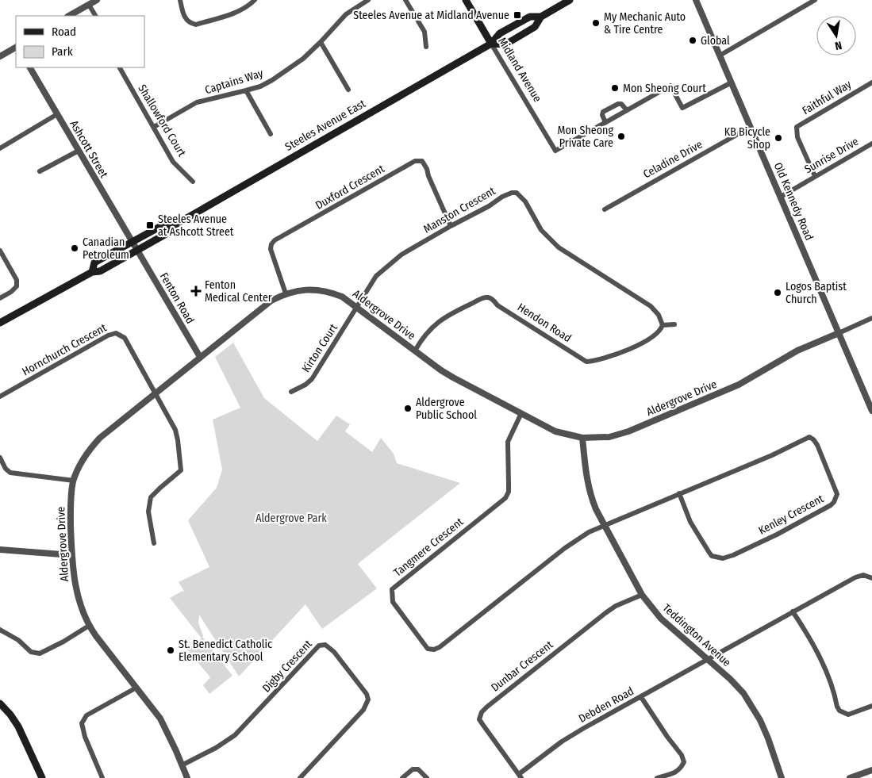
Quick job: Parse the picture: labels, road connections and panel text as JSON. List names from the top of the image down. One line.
{"streets":{"main road":["Midland Avenue","Steeles Avenue East"],"street":["Captains Way","Faithful Way","Shallowford Court","Ashcott Street","Sunrise Drive","Celadine Drive","Duxford Crescent","Old Kennedy Road","Manston Crescent","Fenton Road","Aldergrove Drive","Hendon Road","Kirton Court","Hornchurch Crescent","Kenley Crescent","Tangmere Crescent","Teddington Avenue","Digby Crescent","Dunbar Crescent","Debden Road"]},"crossings":[["Midland Avenue","Steeles Avenue East"],["Captains Way","Shallowford Court"],["Faithful Way","Sunrise Drive"],["Steeles Avenue East","Ashcott Street"],["Steeles Avenue East","Fenton Road"],["Ashcott Street","Fenton Road"],["Sunrise Drive","Old Kennedy Road"],["Celadine Drive","Old Kennedy Road"],["Duxford Crescent","Manston Crescent"],["Duxford Crescent","Aldergrove Drive"],["Old Kennedy Road","Aldergrove Drive"],["Manston Crescent","Aldergrove Drive"],["Manston Crescent","Hendon Road"],["Manston Crescent","Kirton Court"],["Fenton Road","Aldergrove Drive"],["Aldergrove Drive","Hendon Road"],["Aldergrove Drive","Kirton Court"],["Aldergrove Drive","Hornchurch Crescent"],["Aldergrove Drive","Tangmere Crescent"],["Aldergrove Drive","Teddington Avenue"],["Aldergrove Drive","Digby Crescent"],["Kenley Crescent","Tangmere Crescent"],["Kenley Crescent","Teddington Avenue"],["Tangmere Crescent","Teddington Avenue"],["Teddington Avenue","Dunbar Crescent"],["Teddington Avenue","Debden Road"],["Dunbar Crescent","Debden Road"]],"parks":["Aldergrove Park"],"places":{"transit":["Steeles Avenue at Midland Avenue","Steeles Avenue at Ashcott Street"],"other":["My Mechanic Auto & Tire Centre","Global","Mon Sheong Court","Mon Sheong Private Care","KB Bicycle Shop","Canadian Petroleum","Logos Baptist Church","Aldergrove Public School","St. Benedict Catholic Elementary School"],"health":["Fenton Medical Center"]},"legend":["Road","Park"],"north":"bottom"}
